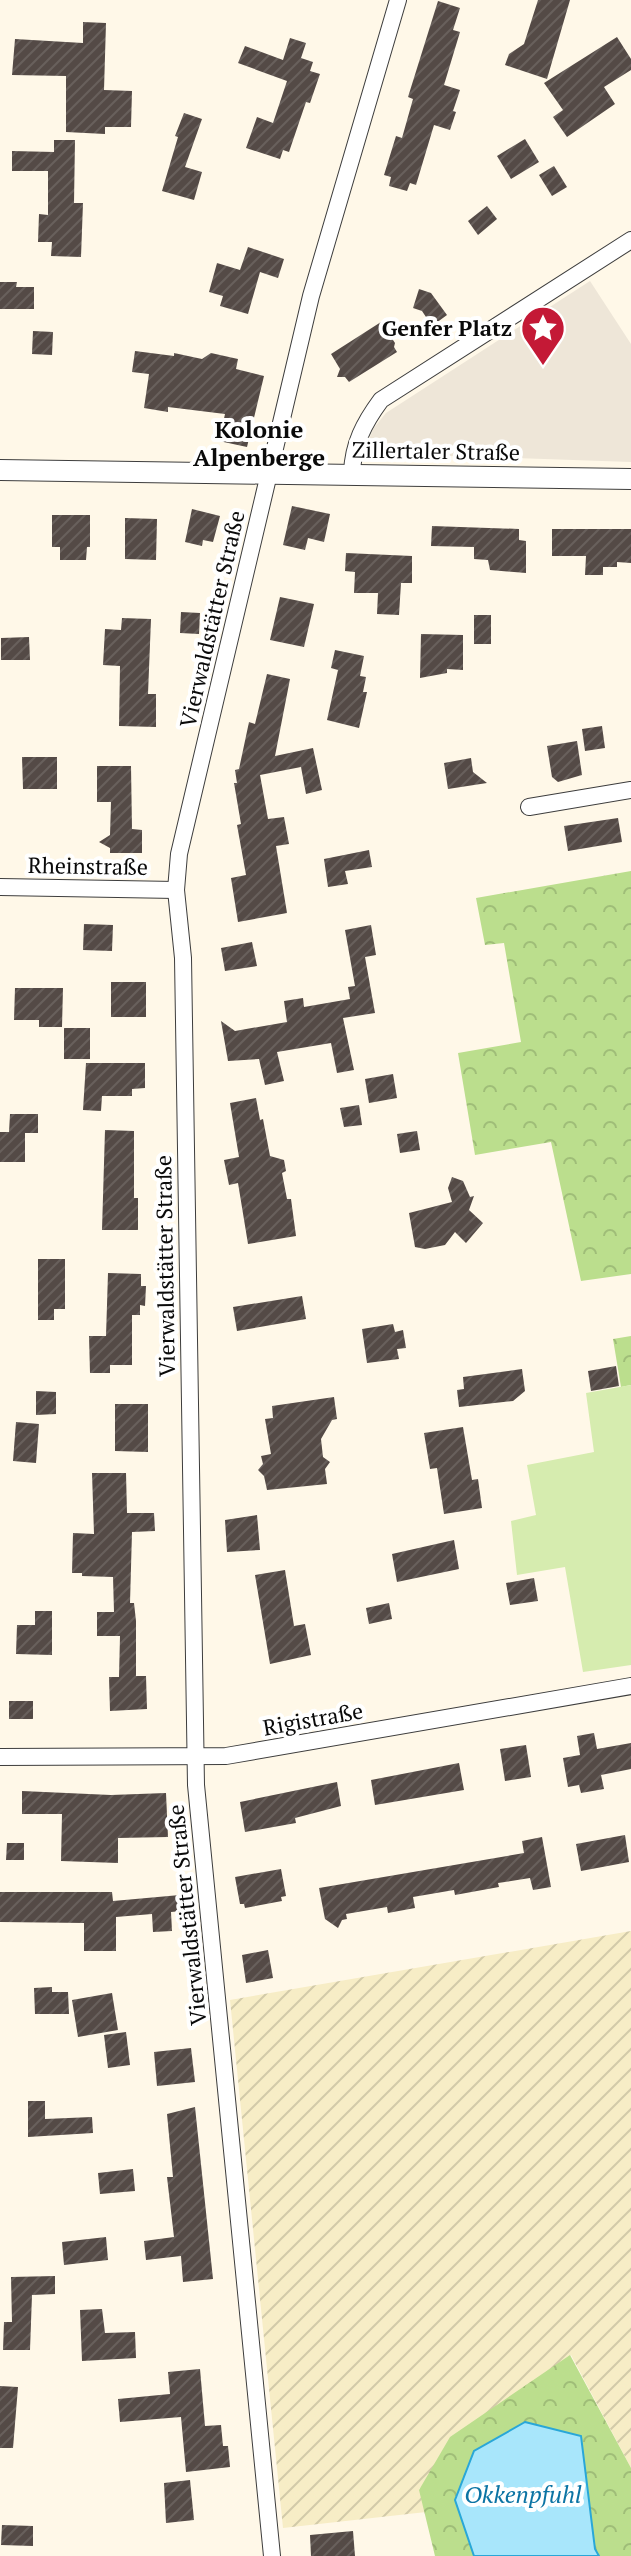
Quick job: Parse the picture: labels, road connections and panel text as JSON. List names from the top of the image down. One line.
{"streets":{"street":["Zillertaler Straße","Vierwaldstätter Straße","Rheinstraße","Rigistraße"]},"crossings":[["Zillertaler Straße","Vierwaldstätter Straße"],["Vierwaldstätter Straße","Rheinstraße"],["Vierwaldstätter Straße","Rigistraße"]],"districts":["Kolonie Alpenberge"],"water":["Okkenpfuhl"],"places":{"place":["Genfer Platz"]}}
